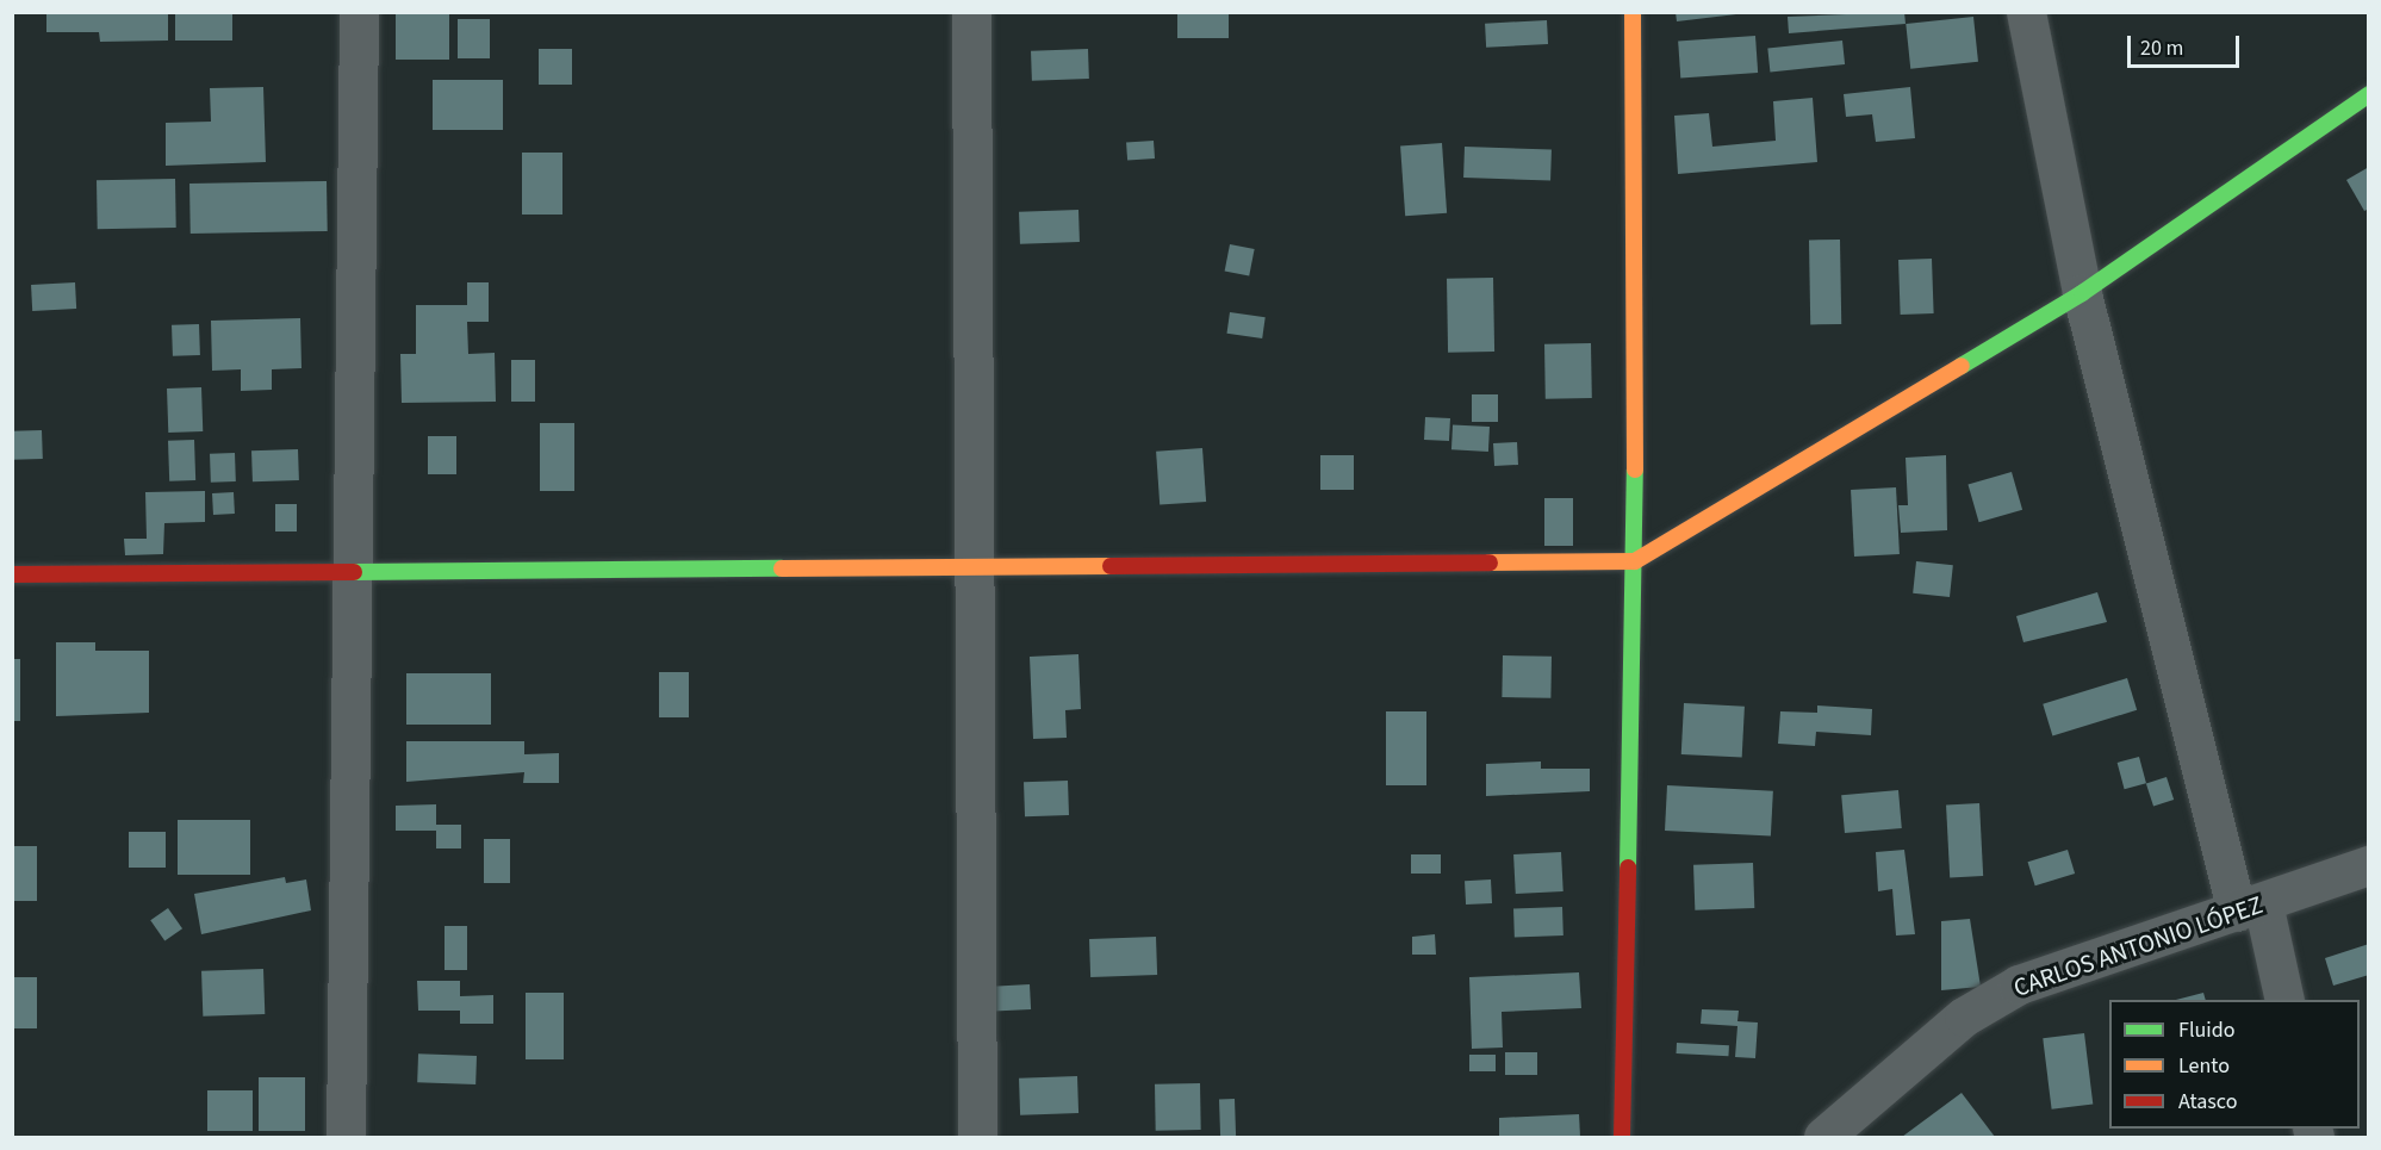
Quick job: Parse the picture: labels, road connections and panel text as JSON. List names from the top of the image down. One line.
{"streets":{"street":["CARLOS ANTONIO LÓPEZ"]},"legend":["Fluido","Lento","Atasco"],"scale_bar":"20 m"}
